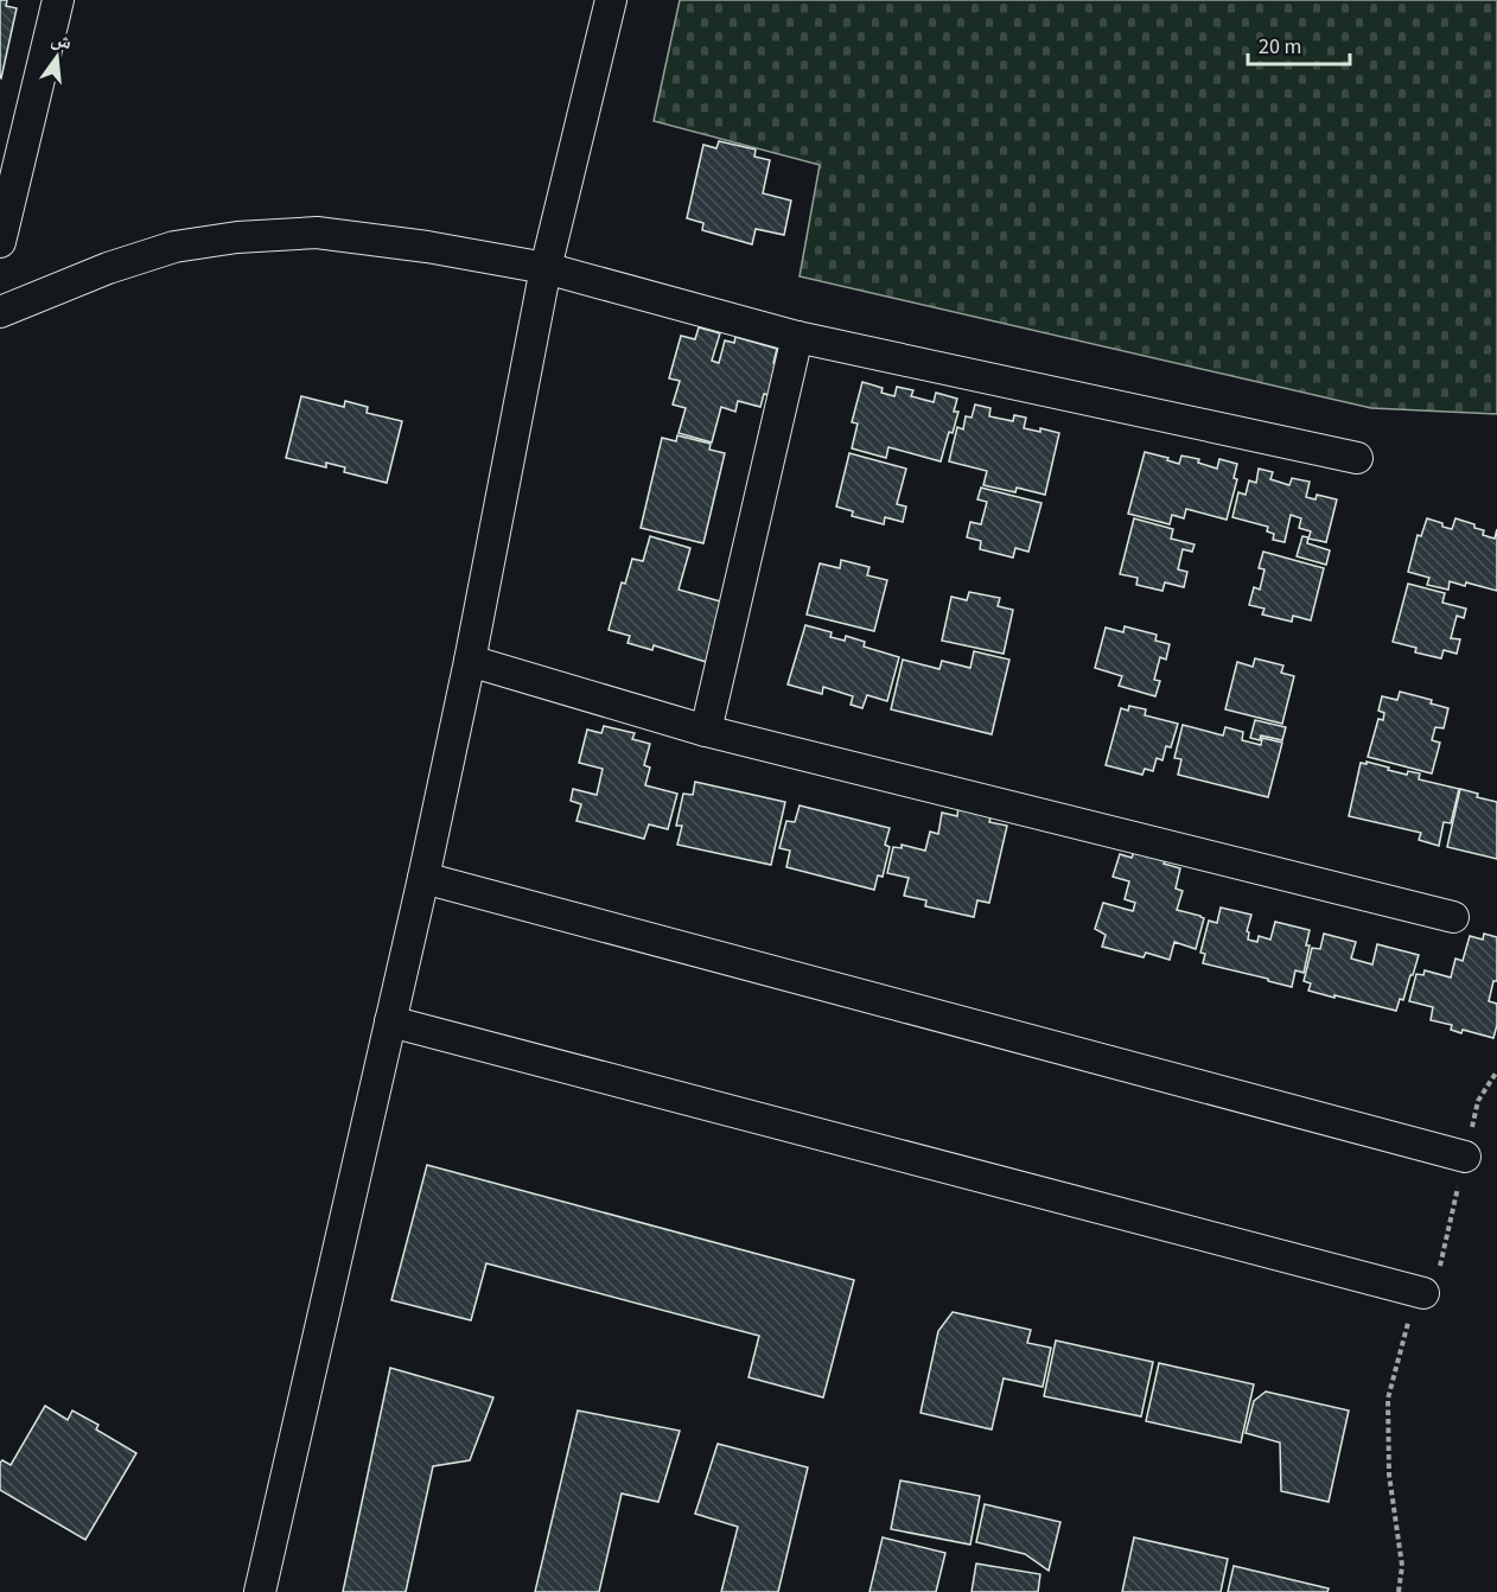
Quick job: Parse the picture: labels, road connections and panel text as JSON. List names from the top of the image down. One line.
{"scale_bar":"20 m","north":"top"}
